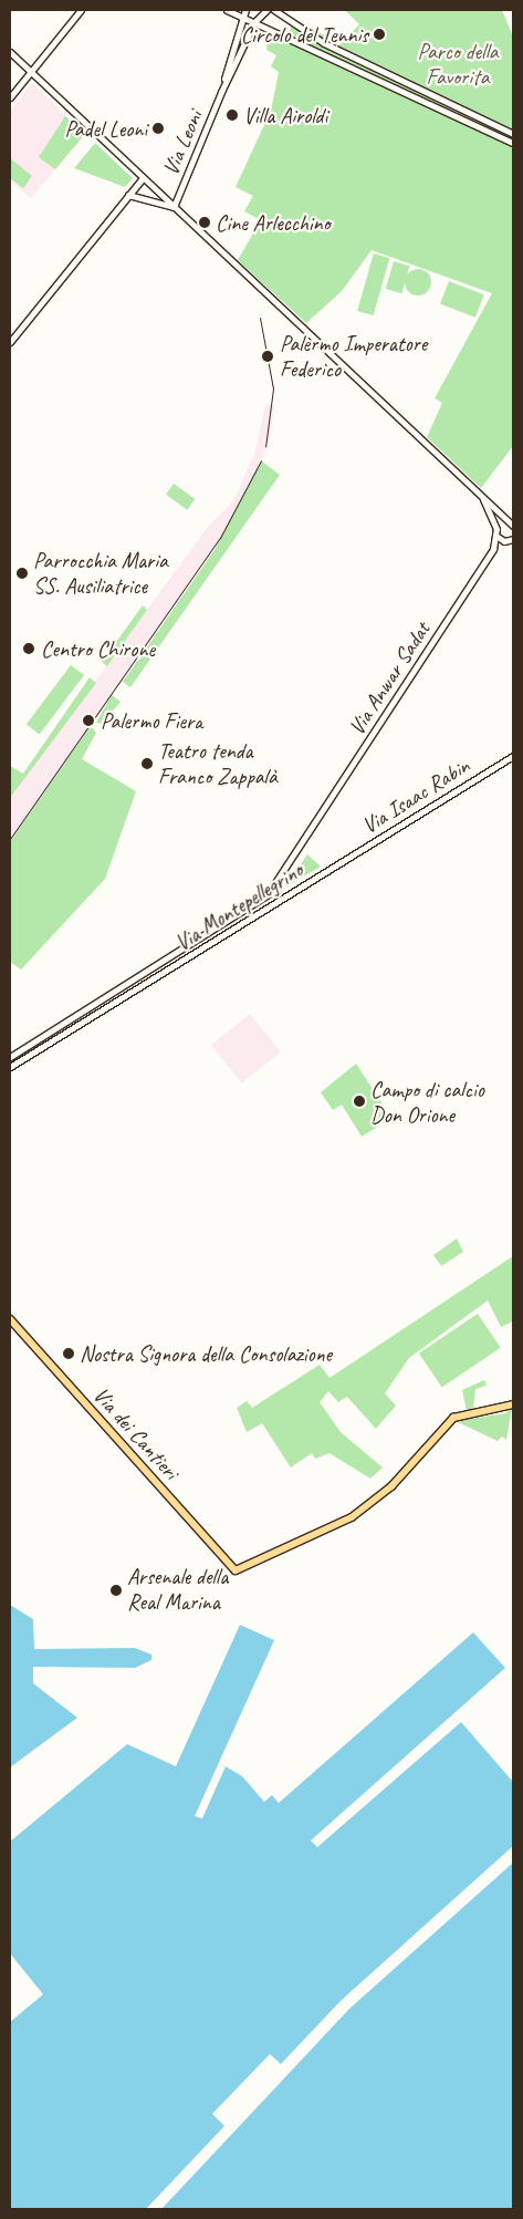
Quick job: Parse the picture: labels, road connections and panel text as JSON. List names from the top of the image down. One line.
{"streets":{"main road":["Via dei Cantieri"],"street":["Via Leoni","Via Anwar Sadat","Via Isaac Rabin","Via Montepellegrino"]},"crossings":[["Via Anwar Sadat","Via Montepellegrino"],["Via Isaac Rabin","Via Montepellegrino"]],"parks":["Parco della Favorita"],"places":["Circolo del Tennis","Villa Airoldi","Padel Leoni","Cine Arlecchino","Palermo Imperatore Federico","Parrocchia Maria SS. Ausiliatrice","Centro Chirone","Palermo Fiera","Teatro tenda Franco Zappalà","Campo di calcio Don Orione","Nostra Signora della Consolazione","Arsenale della Real Marina"]}
